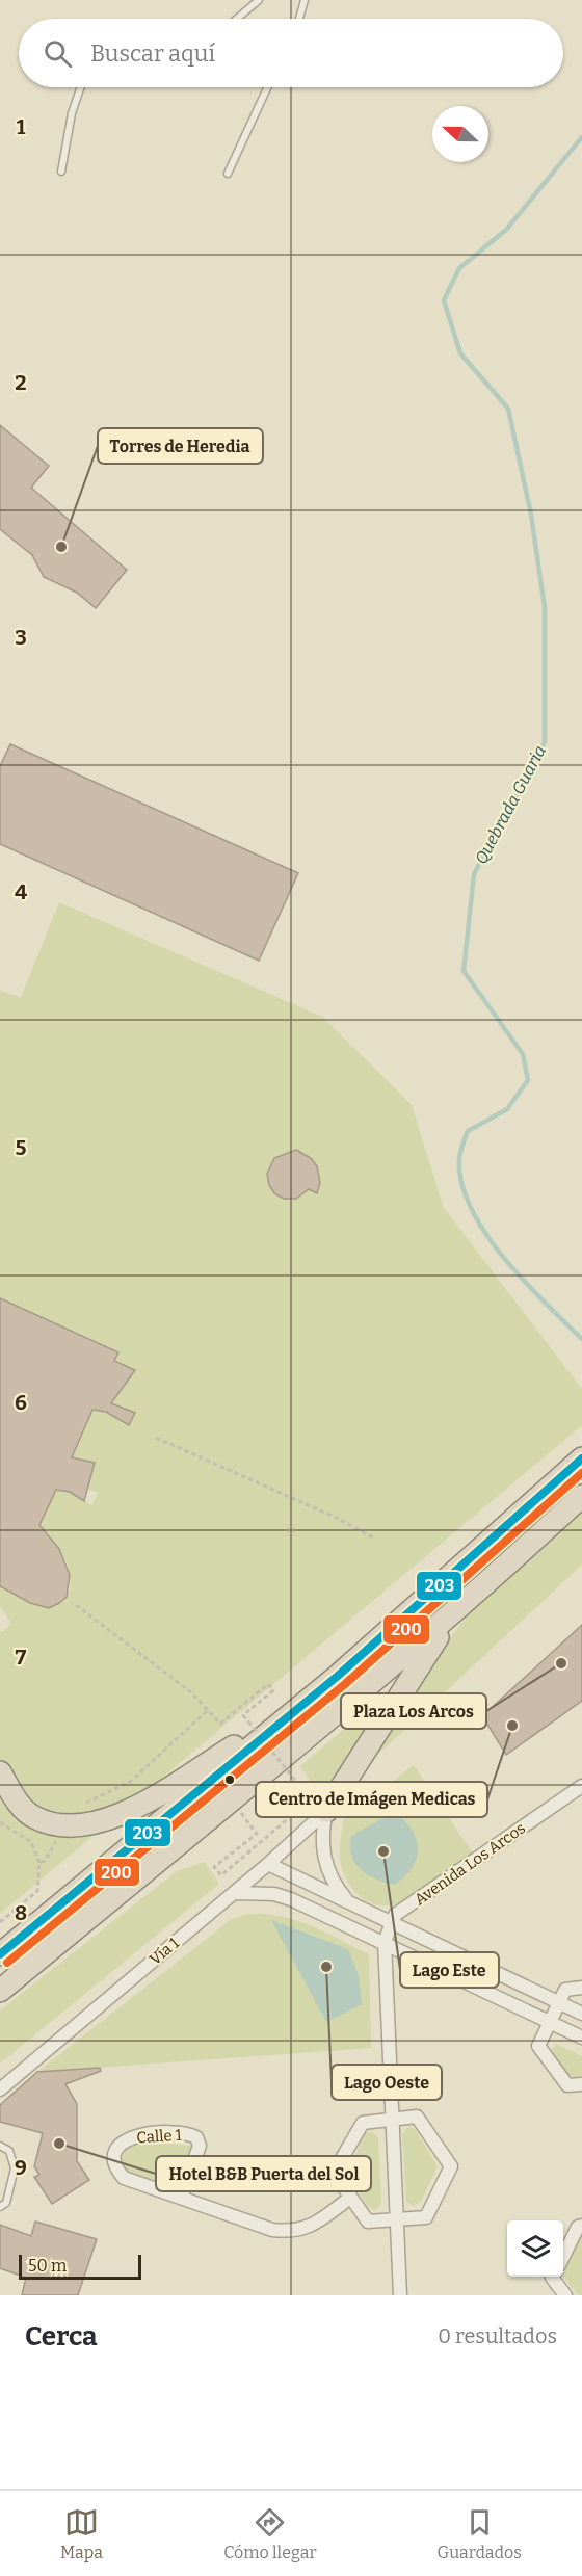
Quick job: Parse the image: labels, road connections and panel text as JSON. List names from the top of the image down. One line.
{"streets":{"street":["Avenida Los Arcos","Vía 1","Calle 1"]},"water":["Quebrada Guaria"],"places":["Torres de Heredia","Plaza Los Arcos","Centro de Imágen Medicas","Lago Este","Lago Oeste","Hotel B&B Puerta del Sol"],"lines":["transit line 203","transit line 200"],"scale_bar":"50 m","north":"left","page":{"search":"Buscar aquí","scale":"50 m","heading":["Cerca","0 resultados"],"nav":["Mapa","Cómo llegar","Guardados"]},"grid":{"rows":["1","2","3","4","5","6","7","8","9"]}}
